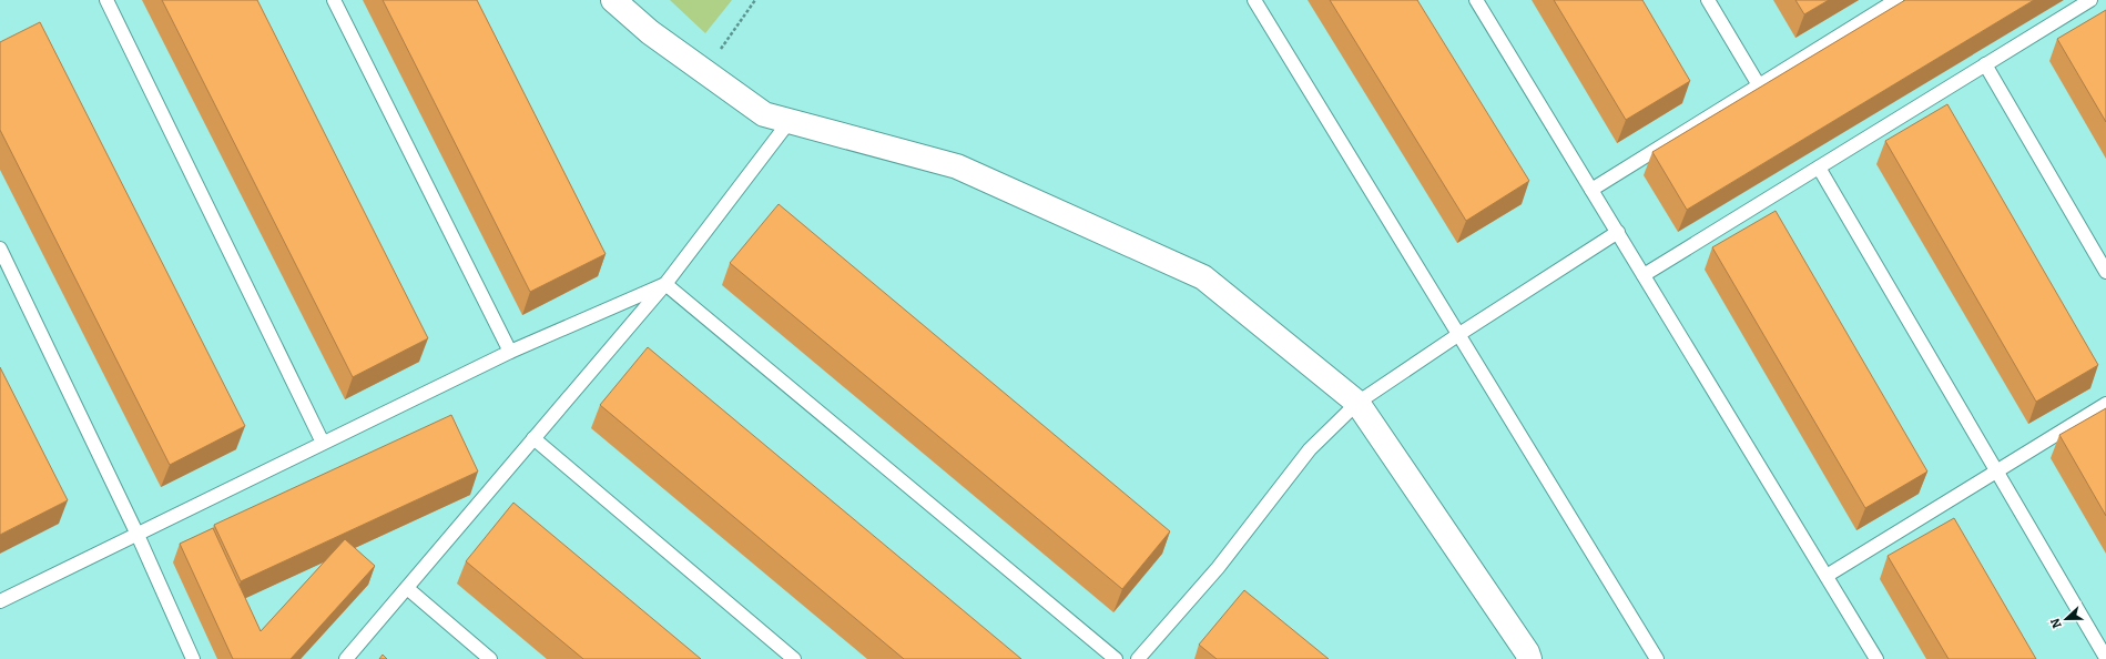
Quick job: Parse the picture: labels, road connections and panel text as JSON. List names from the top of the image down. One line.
{"north":"left"}
